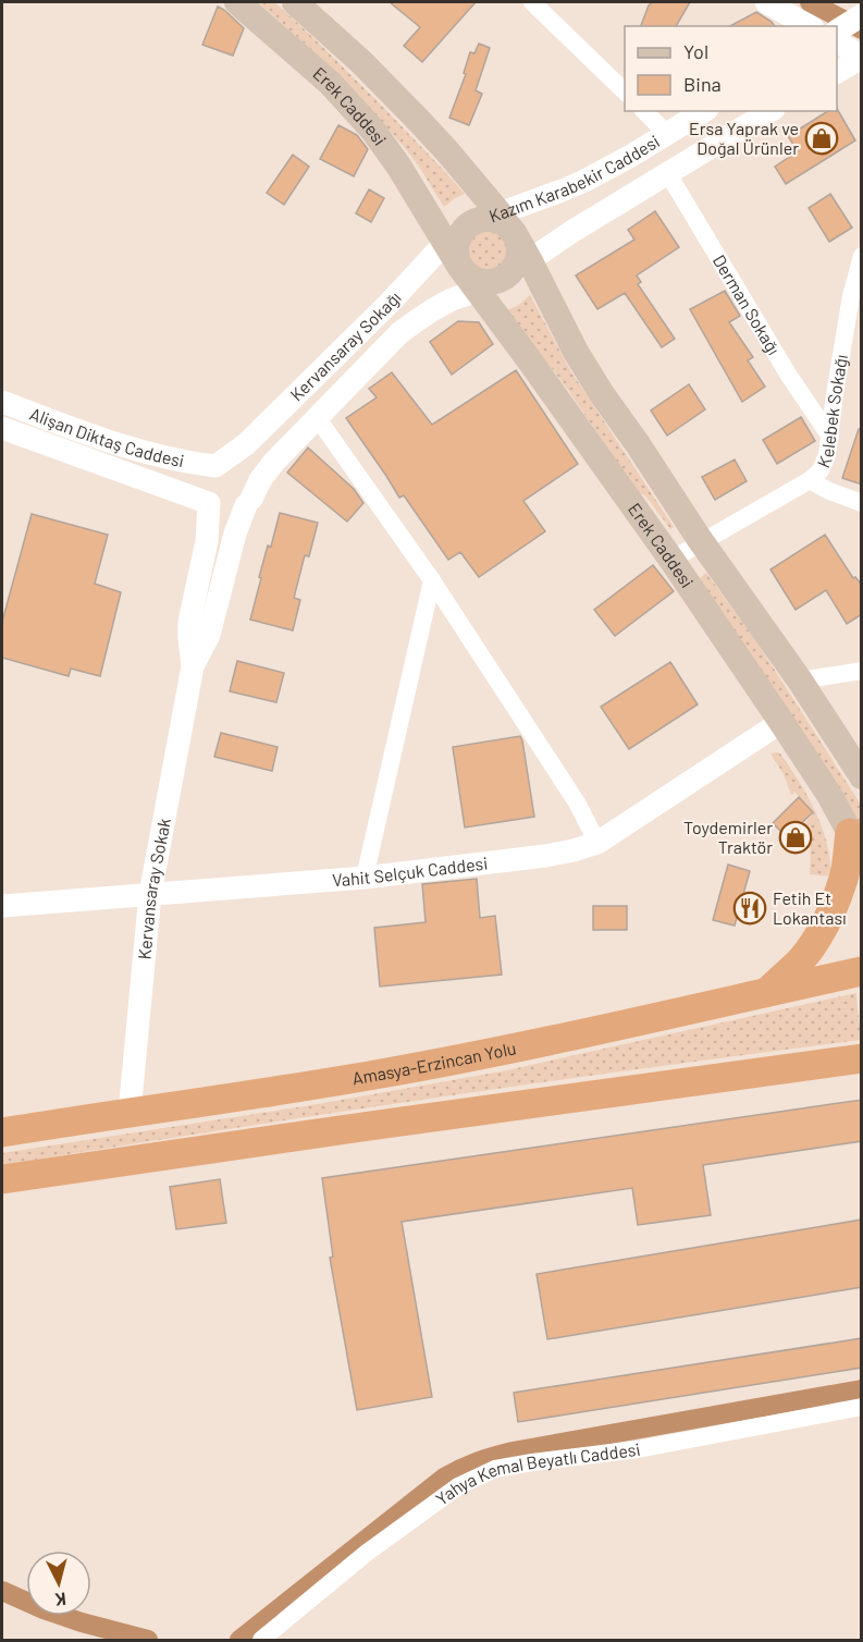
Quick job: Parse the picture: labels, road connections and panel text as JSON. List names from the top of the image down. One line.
{"streets":{"highway":["Amasya-Erzincan Yolu"],"main road":["Erek Caddesi"],"street":["Kazım Karabekir Caddesi","Derman Sokağı","Kervansaray Sokağı","Kelebek Sokağı","Alişan Diktaş Caddesi","Vahit Selçuk Caddesi","Kervansaray Sokak","Yahya Kemal Beyatlı Caddesi"]},"crossings":[["Erek Caddesi","Kazım Karabekir Caddesi"],["Erek Caddesi","Kervansaray Sokağı"],["Erek Caddesi","Kelebek Sokağı"],["Erek Caddesi","Vahit Selçuk Caddesi"],["Kazım Karabekir Caddesi","Derman Sokağı"],["Kazım Karabekir Caddesi","Kervansaray Sokağı"],["Derman Sokağı","Kelebek Sokağı"],["Kervansaray Sokağı","Alişan Diktaş Caddesi"],["Kervansaray Sokağı","Kervansaray Sokak"],["Alişan Diktaş Caddesi","Kervansaray Sokak"],["Vahit Selçuk Caddesi","Kervansaray Sokak"],["Kervansaray Sokak","Amasya-Erzincan Yolu"]],"places":{"shop":["Ersa Yaprak ve Doğal Ürünler","Toydemirler Traktör"],"restaurant":["Fetih Et Lokantası"]},"legend":["Yol","Bina"],"north":"bottom"}
